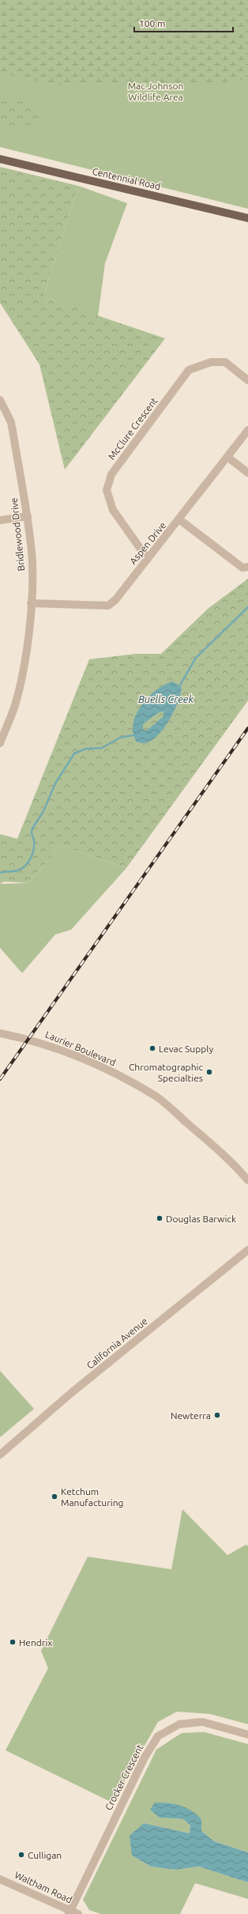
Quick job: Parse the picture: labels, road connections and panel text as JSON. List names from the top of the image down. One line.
{"streets":{"main road":["Centennial Road"],"street":["McClure Crescent","Bridlewood Drive","Aspen Drive","Laurier Boulevard","California Avenue","Crocker Crescent","Waltham Road"]},"crossings":[["McClure Crescent","Aspen Drive"],["Bridlewood Drive","Aspen Drive"],["Crocker Crescent","Waltham Road"]],"water":["Buells Creek"],"parks":["Mac Johnson Wildlife Area"],"places":["Levac Supply","Chromatographic Specialties","Douglas Barwick","Newterra","Ketchum Manufacturing","Hendrix","Culligan"],"scale_bar":"100 m"}
